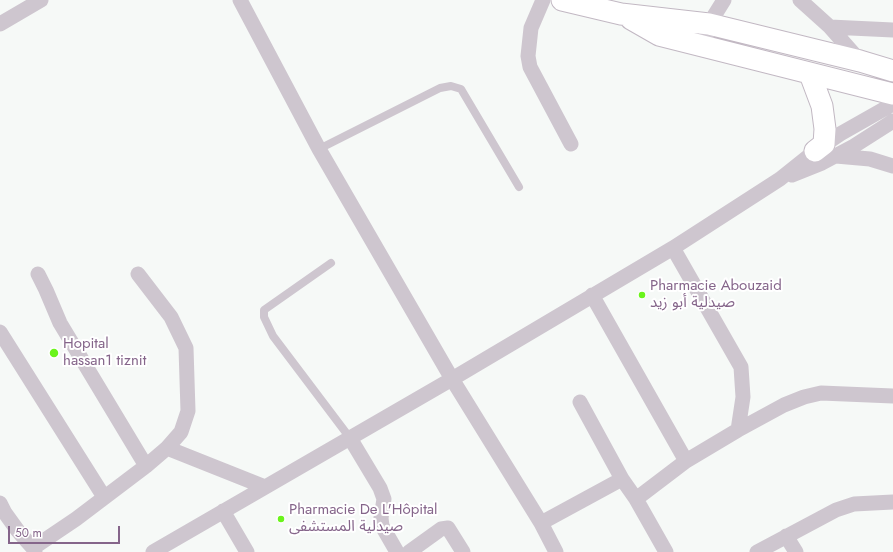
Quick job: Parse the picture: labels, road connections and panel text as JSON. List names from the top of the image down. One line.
{"places":["Pharmacie Abouzaid صيدلية أبو زيد","Hopital hassan1 tiznit","Pharmacie De L'Hôpital صيدلية المستشفى"],"scale_bar":"50 m"}
